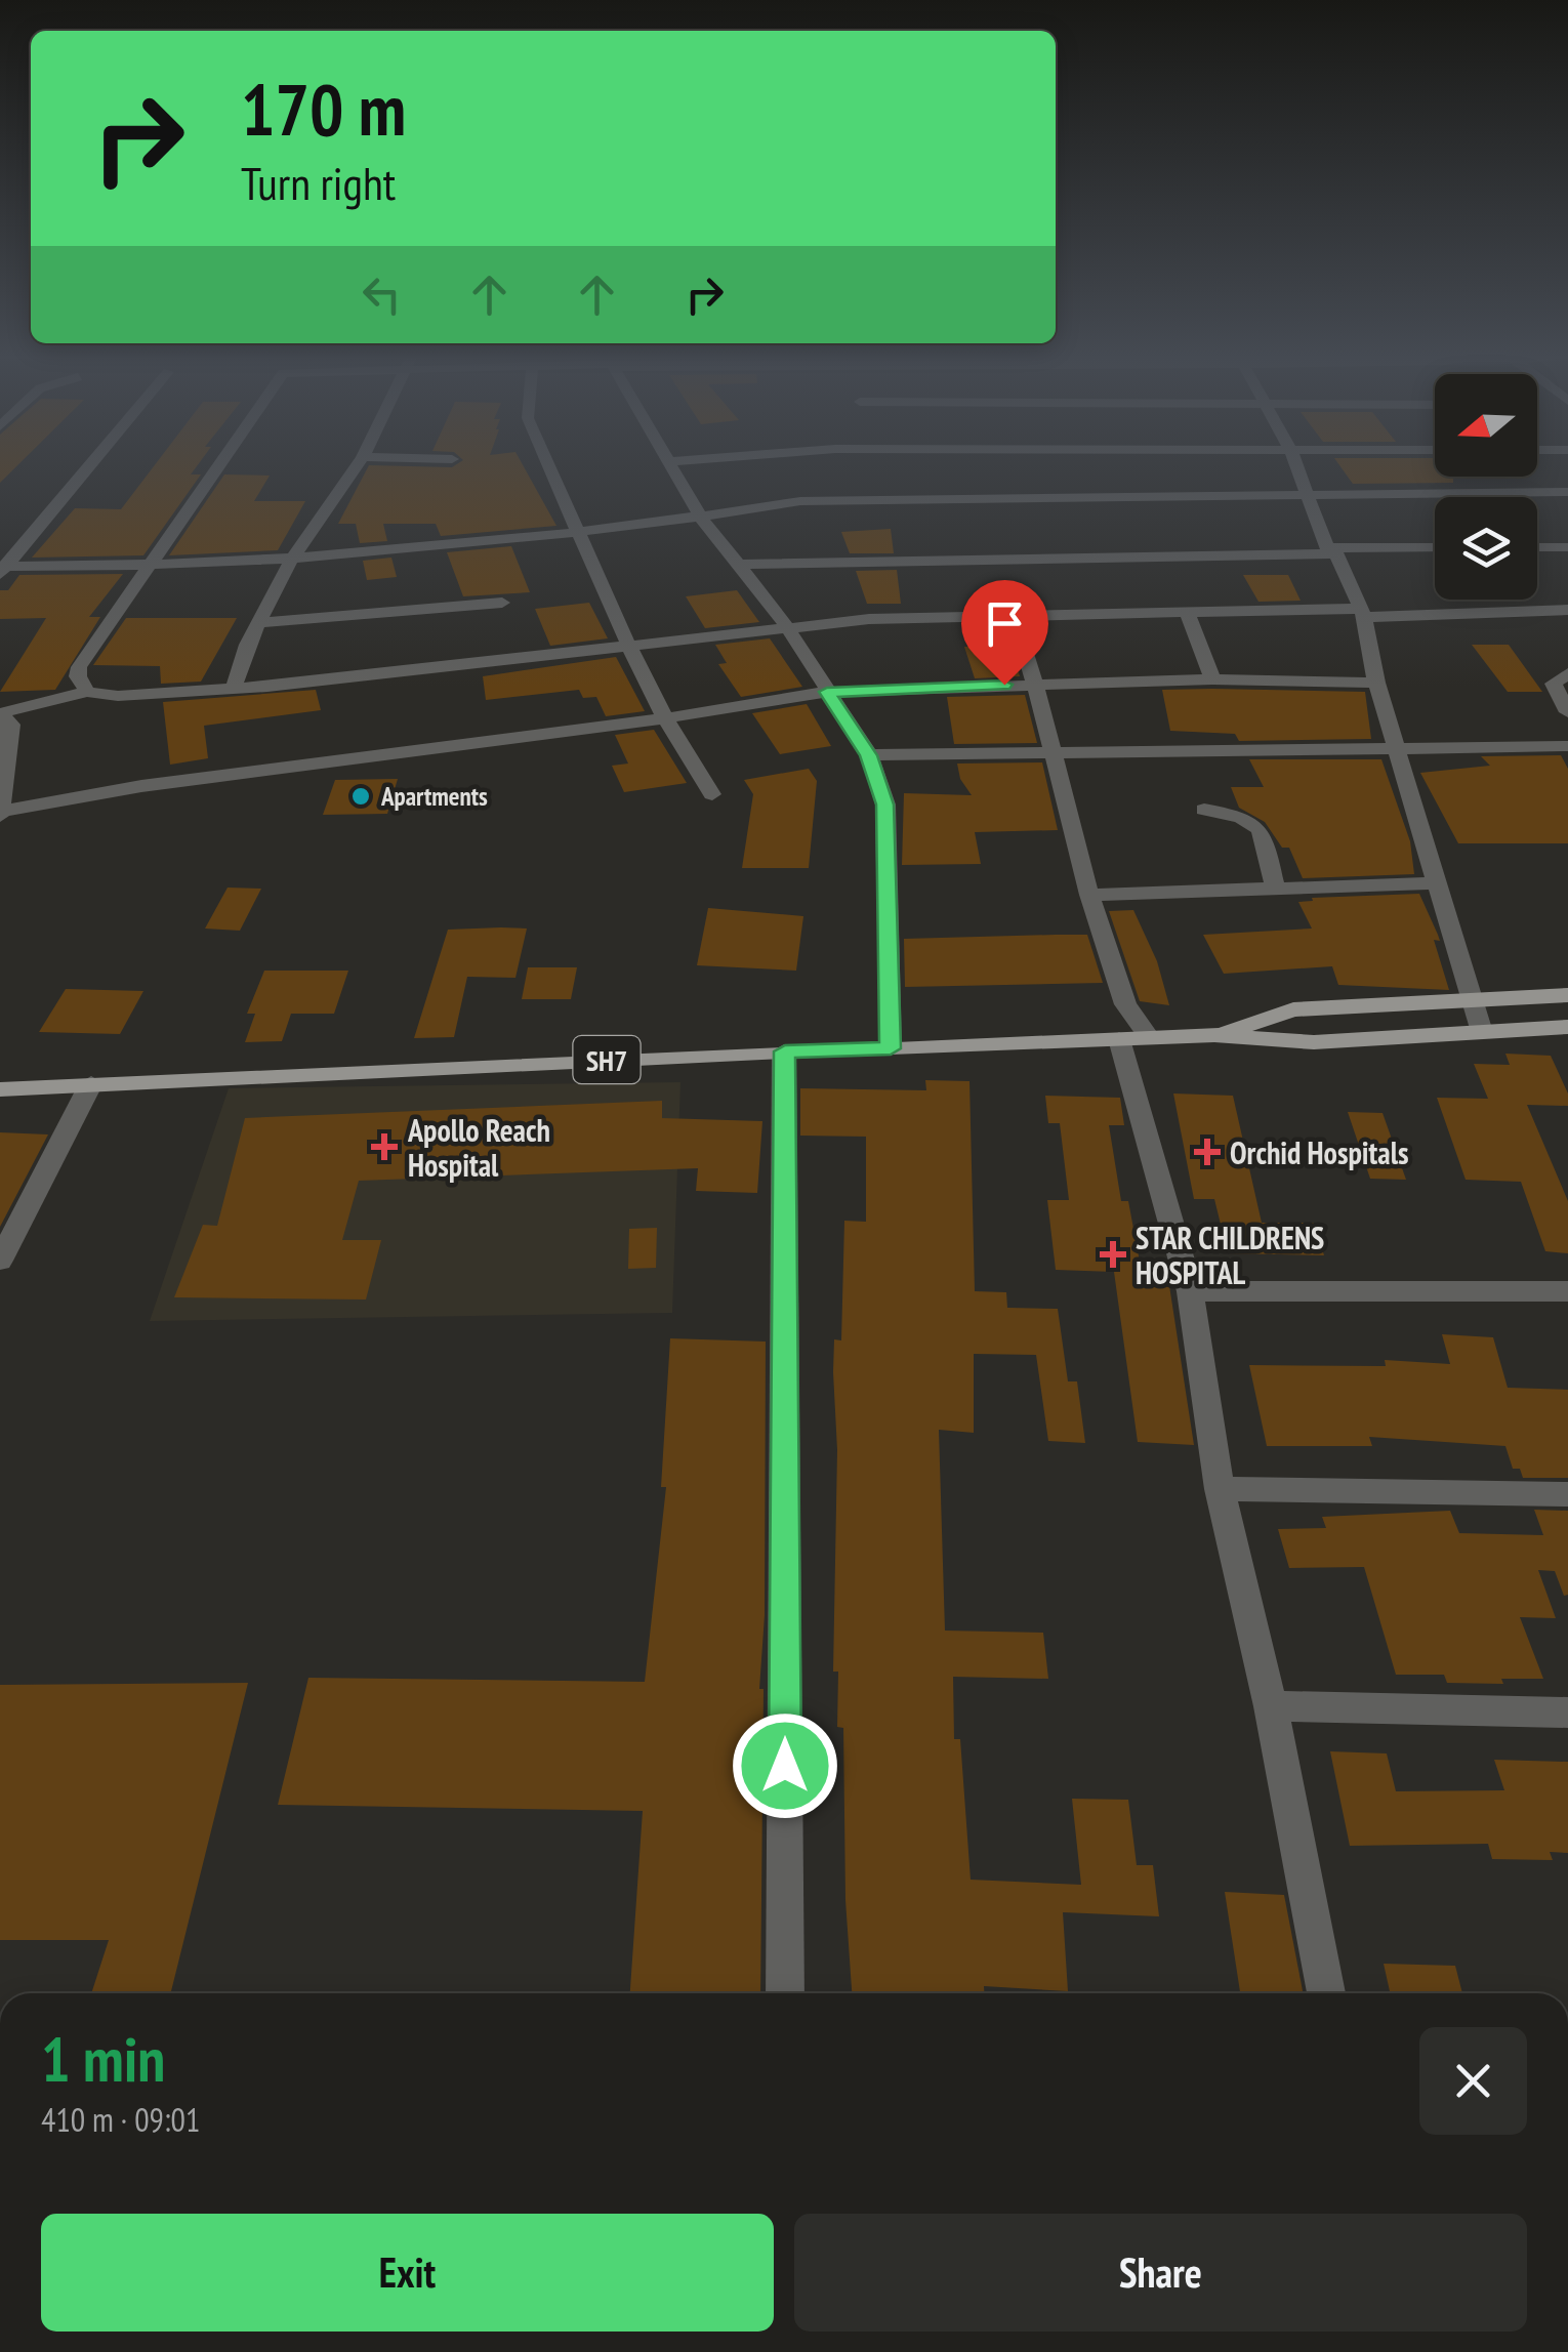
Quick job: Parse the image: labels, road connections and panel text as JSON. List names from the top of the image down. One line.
{"streets":{"main road":["SH7"]},"places":{"other":["Apartments"],"health":["Apollo Reach Hospital","Orchid Hospitals","STAR CHILDRENS HOSPITAL"]},"north":"left","page":{"turn":["170 m","Turn right"],"heading":["1 min","410 m · 09:01"],"buttons":["Exit","Share"]}}
